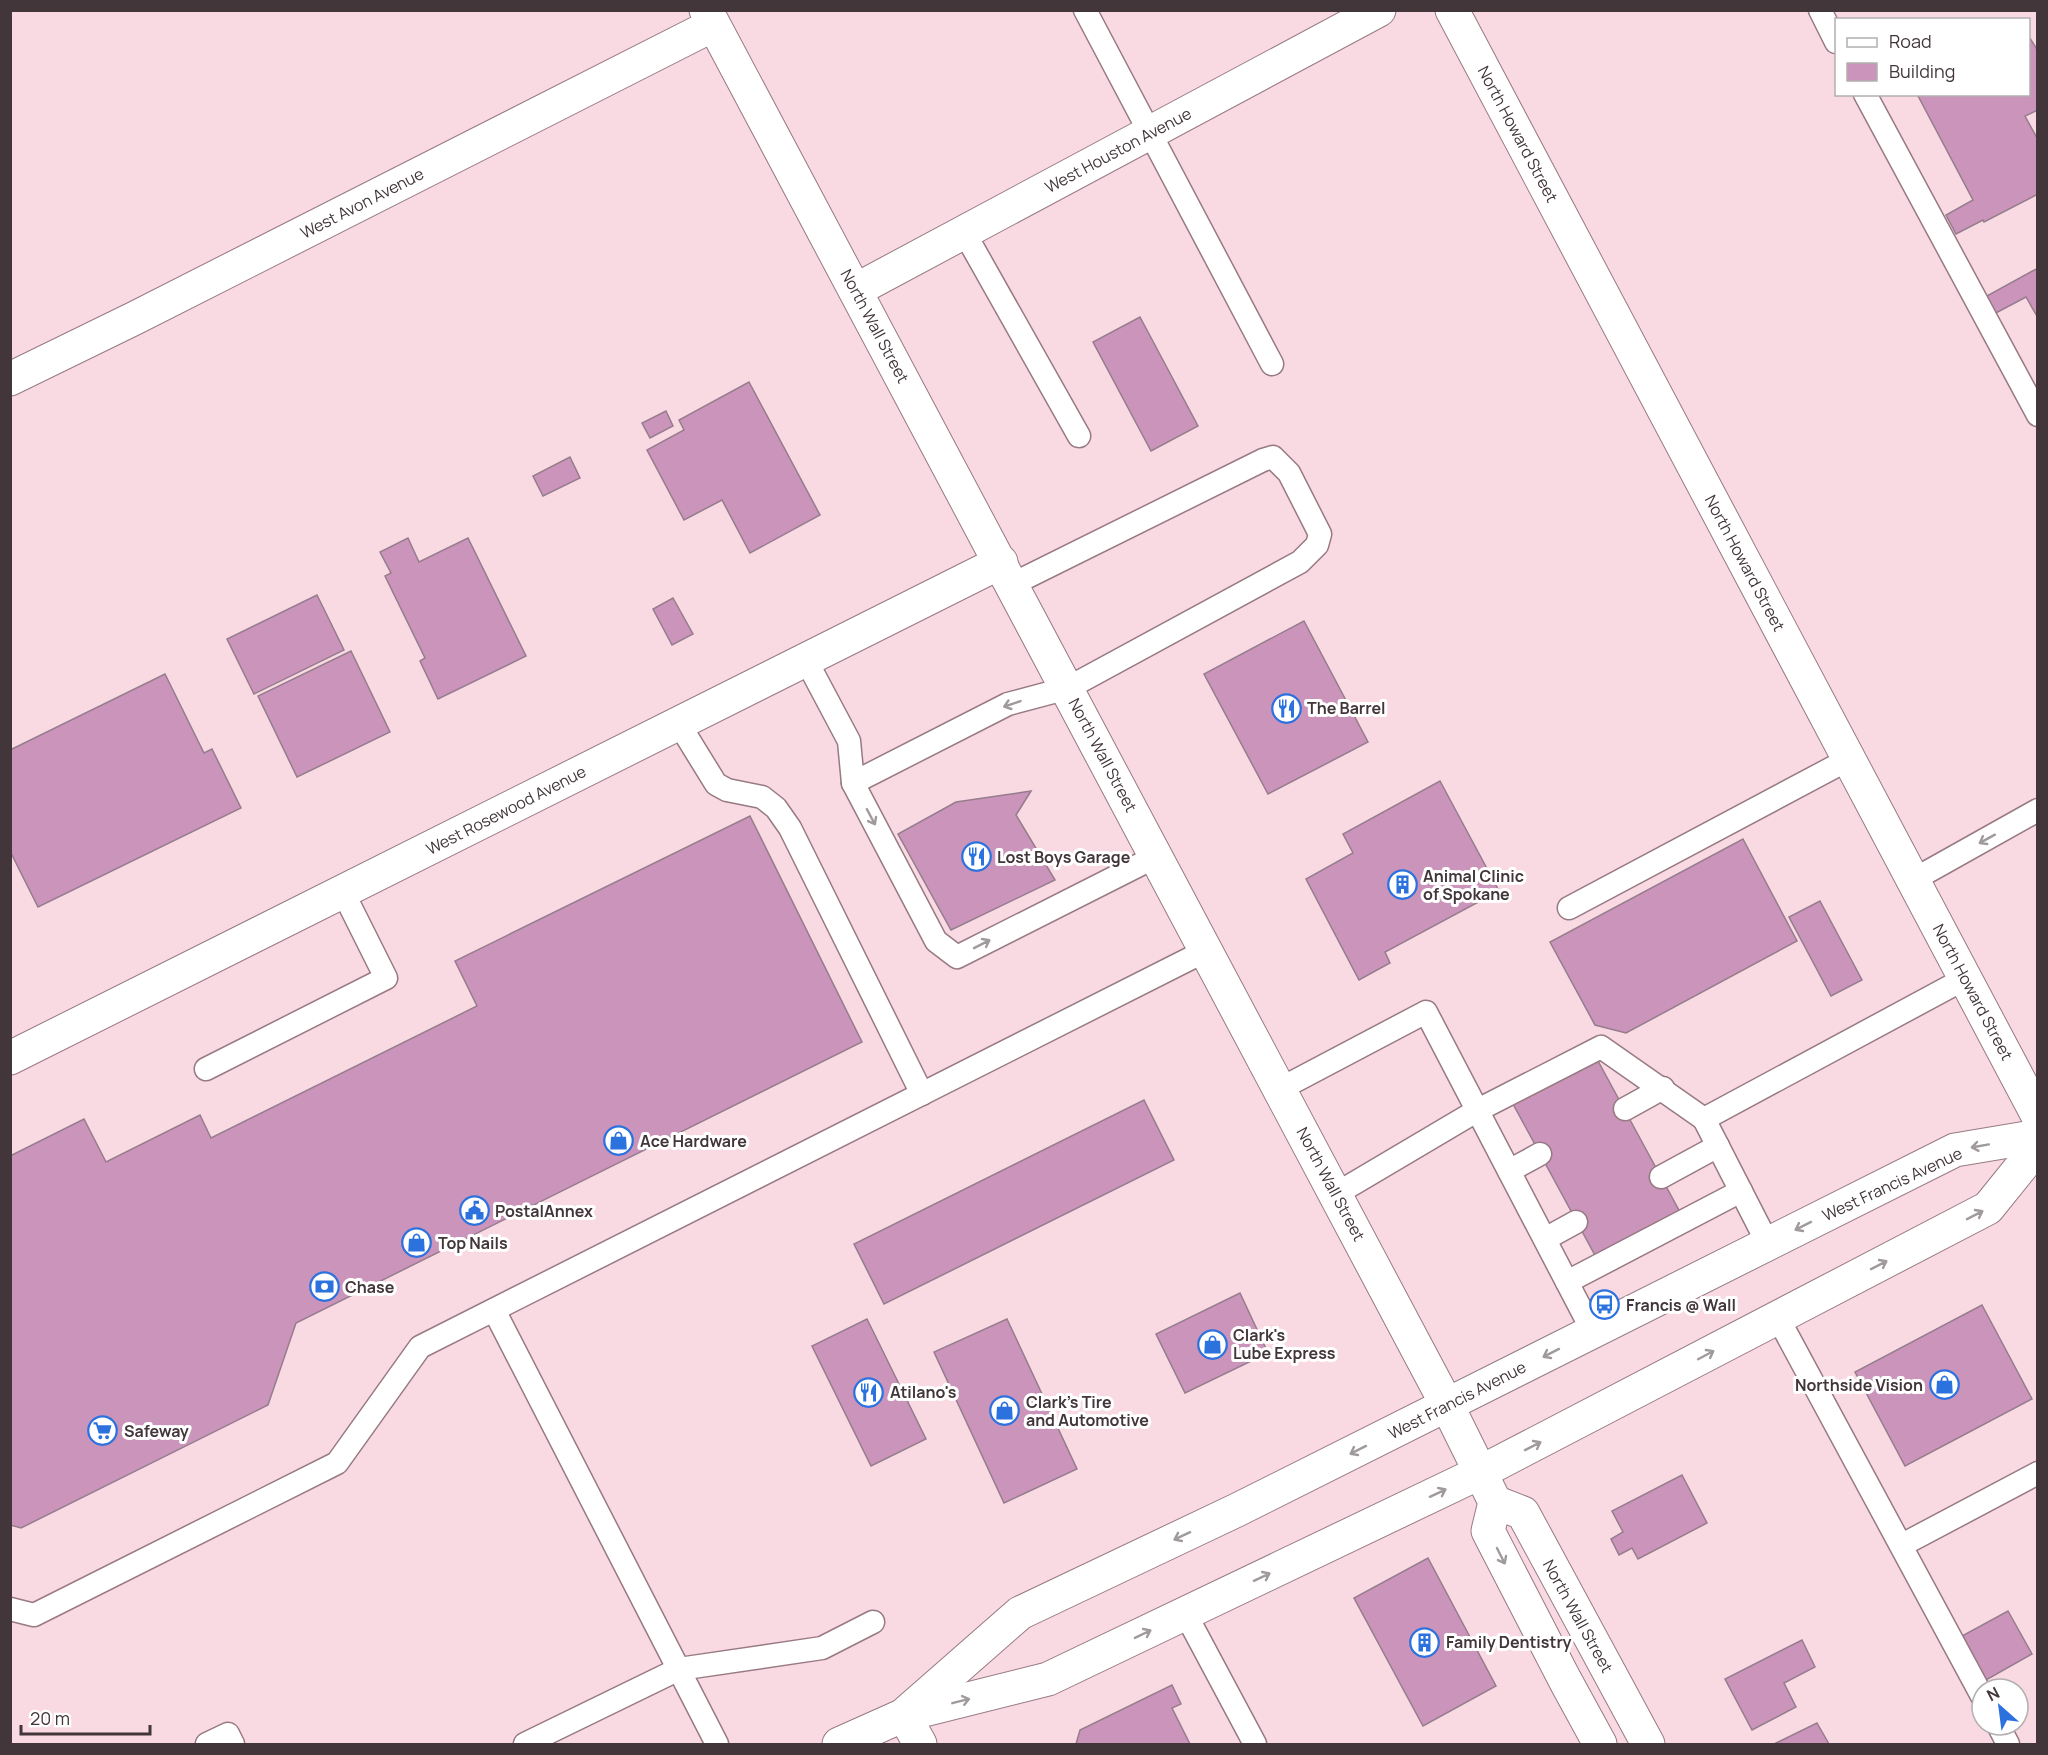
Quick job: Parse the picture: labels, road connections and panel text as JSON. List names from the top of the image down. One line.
{"streets":{"street":["North Howard Street","West Houston Avenue","West Avon Avenue","North Wall Street","West Rosewood Avenue","West Francis Avenue"]},"crossings":[["West Houston Avenue","North Wall Street"],["West Avon Avenue","North Wall Street"],["North Wall Street","West Rosewood Avenue"],["North Wall Street","West Francis Avenue"]],"places":{"restaurant":["The Barrel","Lost Boys Garage","Atilano's"],"building":["Animal Clinic of Spokane","Family Dentistry"],"shop":["Ace Hardware","Top Nails","Clark's Lube Express","Northside Vision","Clark's Tire and Automotive"],"public building":["PostalAnnex"],"bank":["Chase"],"bus stop":["Francis @ Wall"],"supermarket":["Safeway"]},"legend":["Road","Building"],"scale_bar":"20 m","north":"top left"}
